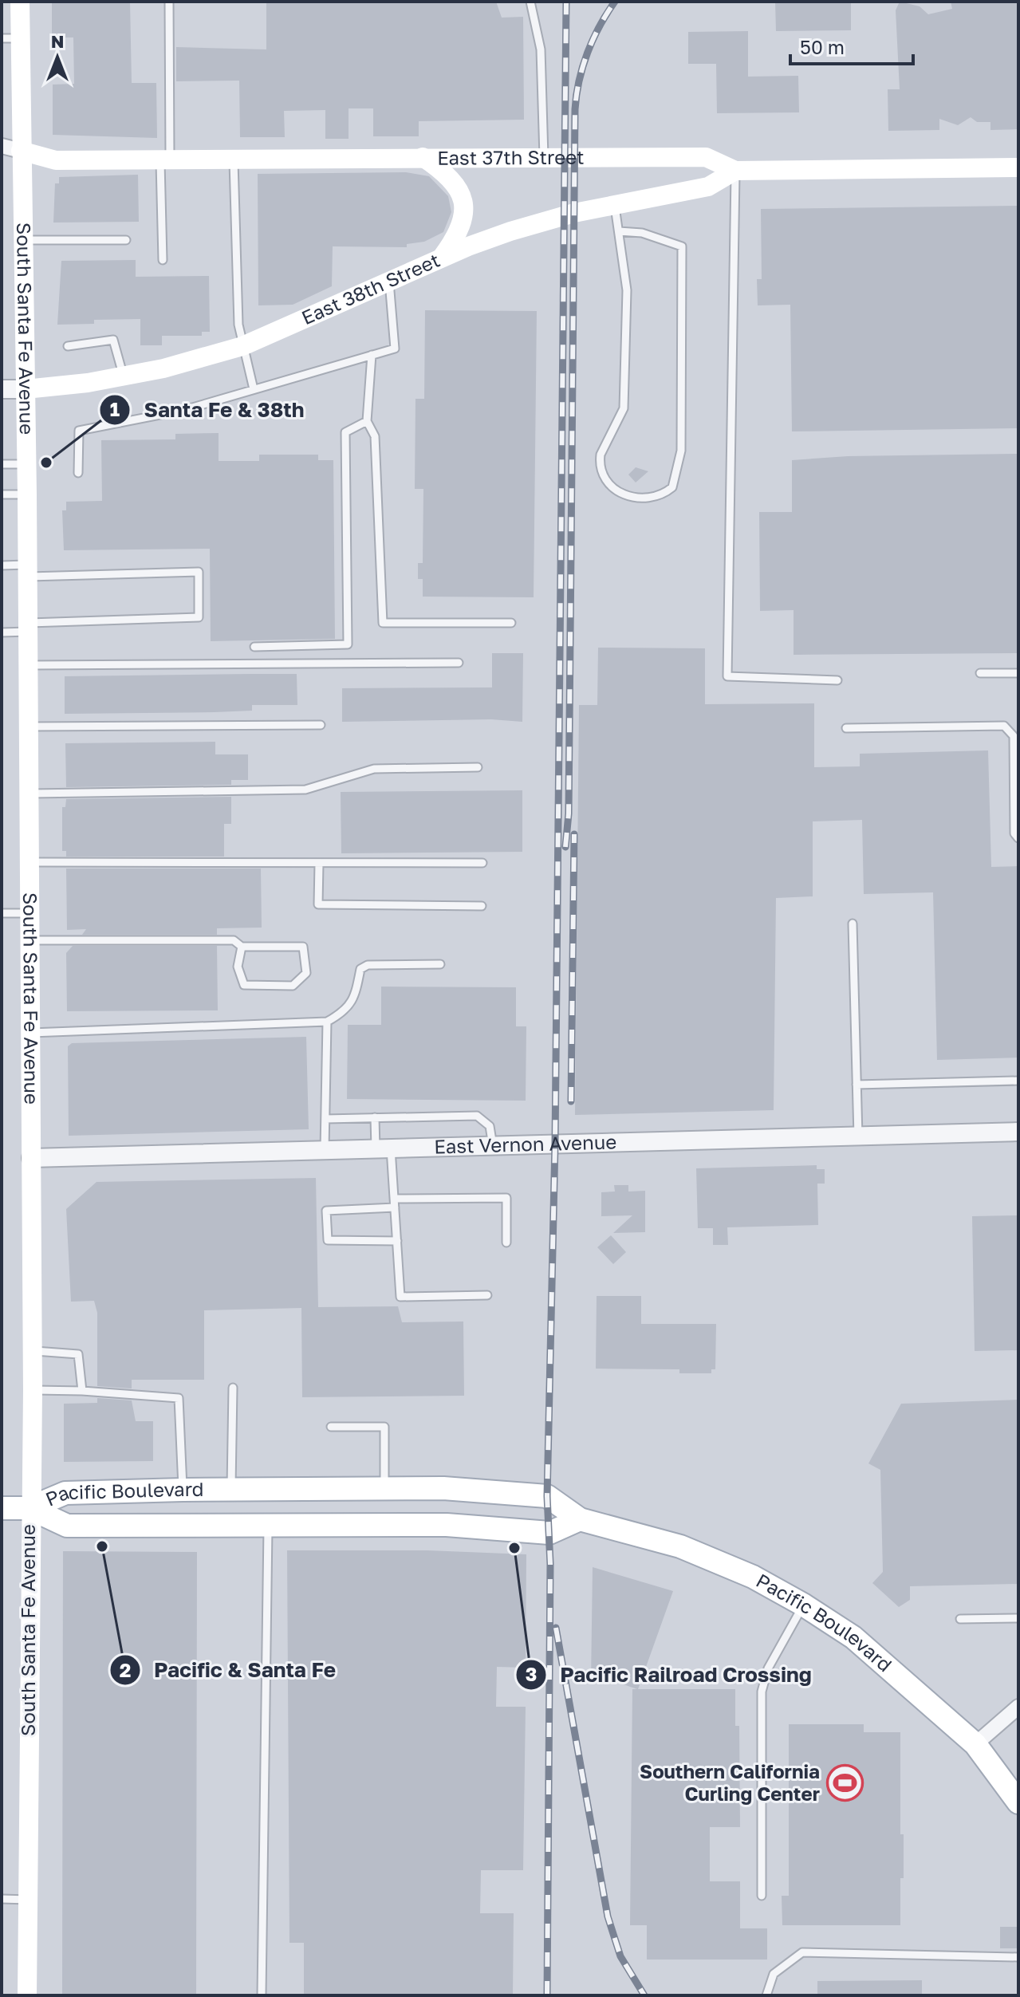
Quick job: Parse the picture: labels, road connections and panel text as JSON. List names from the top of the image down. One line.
{"streets":{"main road":["East 37th Street","East 38th Street","South Santa Fe Avenue","Pacific Boulevard"],"street":["East Vernon Avenue"]},"crossings":[["East 37th Street","East 38th Street"],["East 37th Street","South Santa Fe Avenue"],["East 38th Street","South Santa Fe Avenue"],["South Santa Fe Avenue","East Vernon Avenue"],["South Santa Fe Avenue","Pacific Boulevard"]],"places":{"other":["Santa Fe & 38th","Pacific & Santa Fe","Pacific Railroad Crossing"],"sports":["Southern California Curling Center"]},"scale_bar":"50 m","north":"top"}
